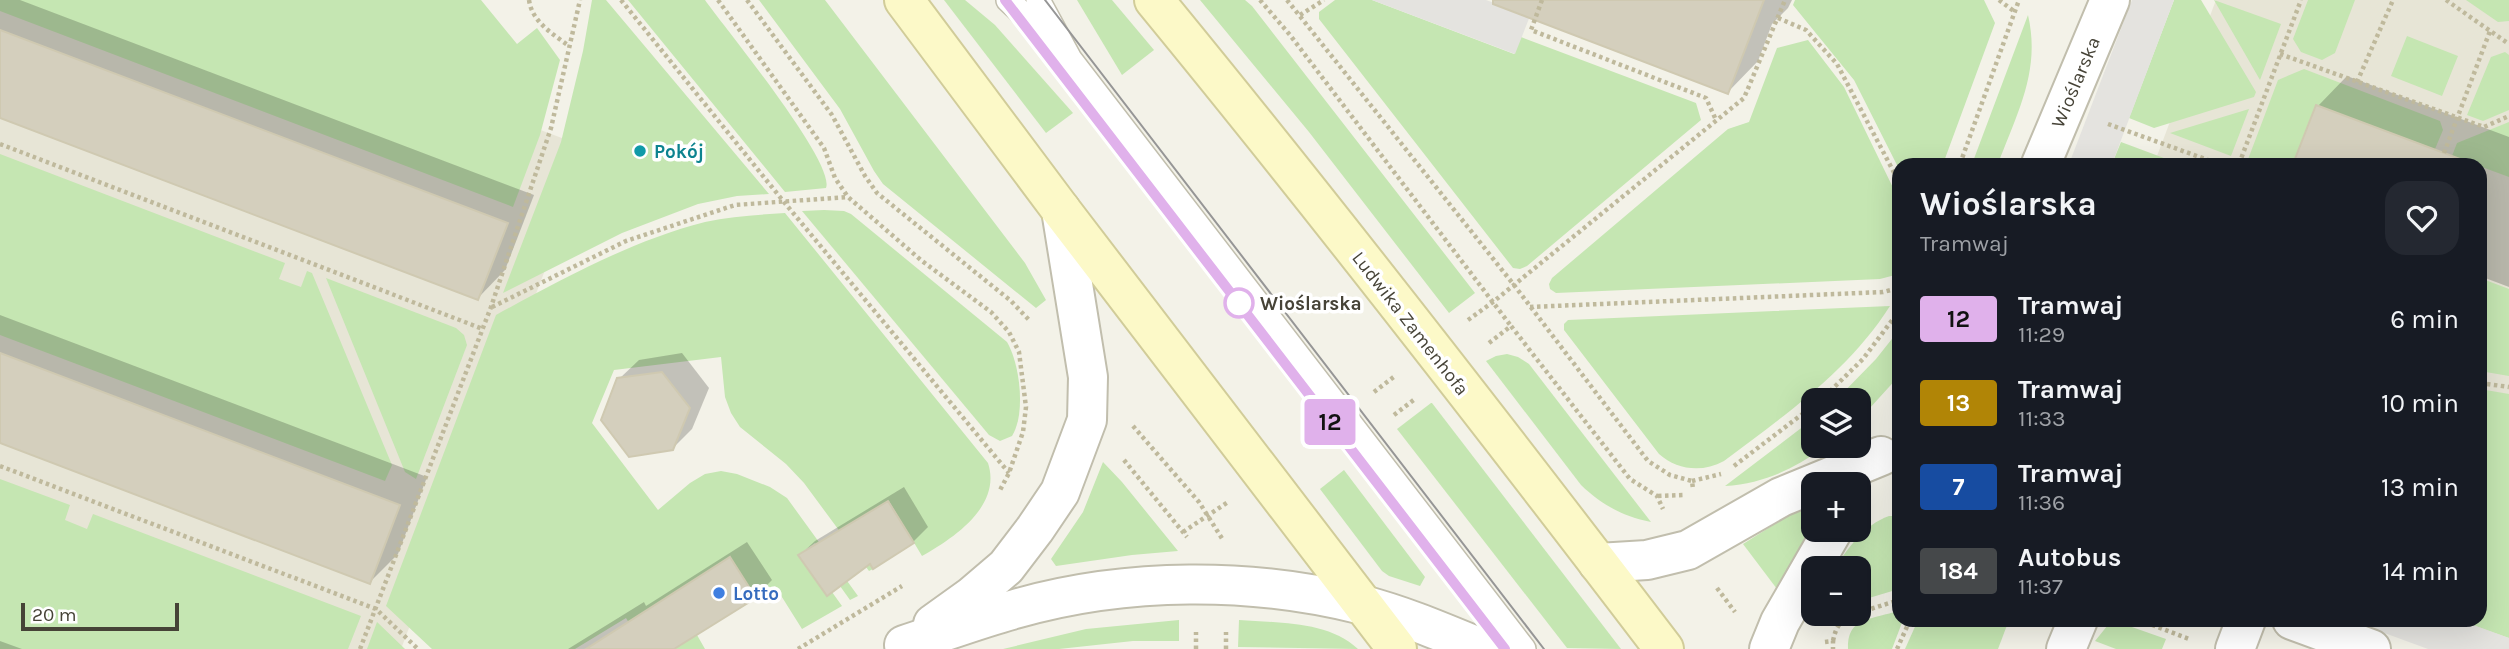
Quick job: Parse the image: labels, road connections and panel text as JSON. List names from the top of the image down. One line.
{"streets":{"main road":["Ludwika Zamenhofa"],"street":["Wioślarska"]},"places":["Pokój","Wioślarska","Lotto"],"lines":["tram line 12"],"scale_bar":"20 m","page":{"on_map":"12","heading":["Wioślarska","Tramwaj"],"list":[{"mark":"12","name":"Tramwaj","note":"11:29","value":"6 min"},{"mark":"13","name":"Tramwaj","note":"11:33","value":"10 min"},{"mark":"7","name":"Tramwaj","note":"11:36","value":"13 min"},{"mark":"184","name":"Autobus","note":"11:37","value":"14 min"}],"map_buttons":["+","−"],"scale":"20 m"}}
